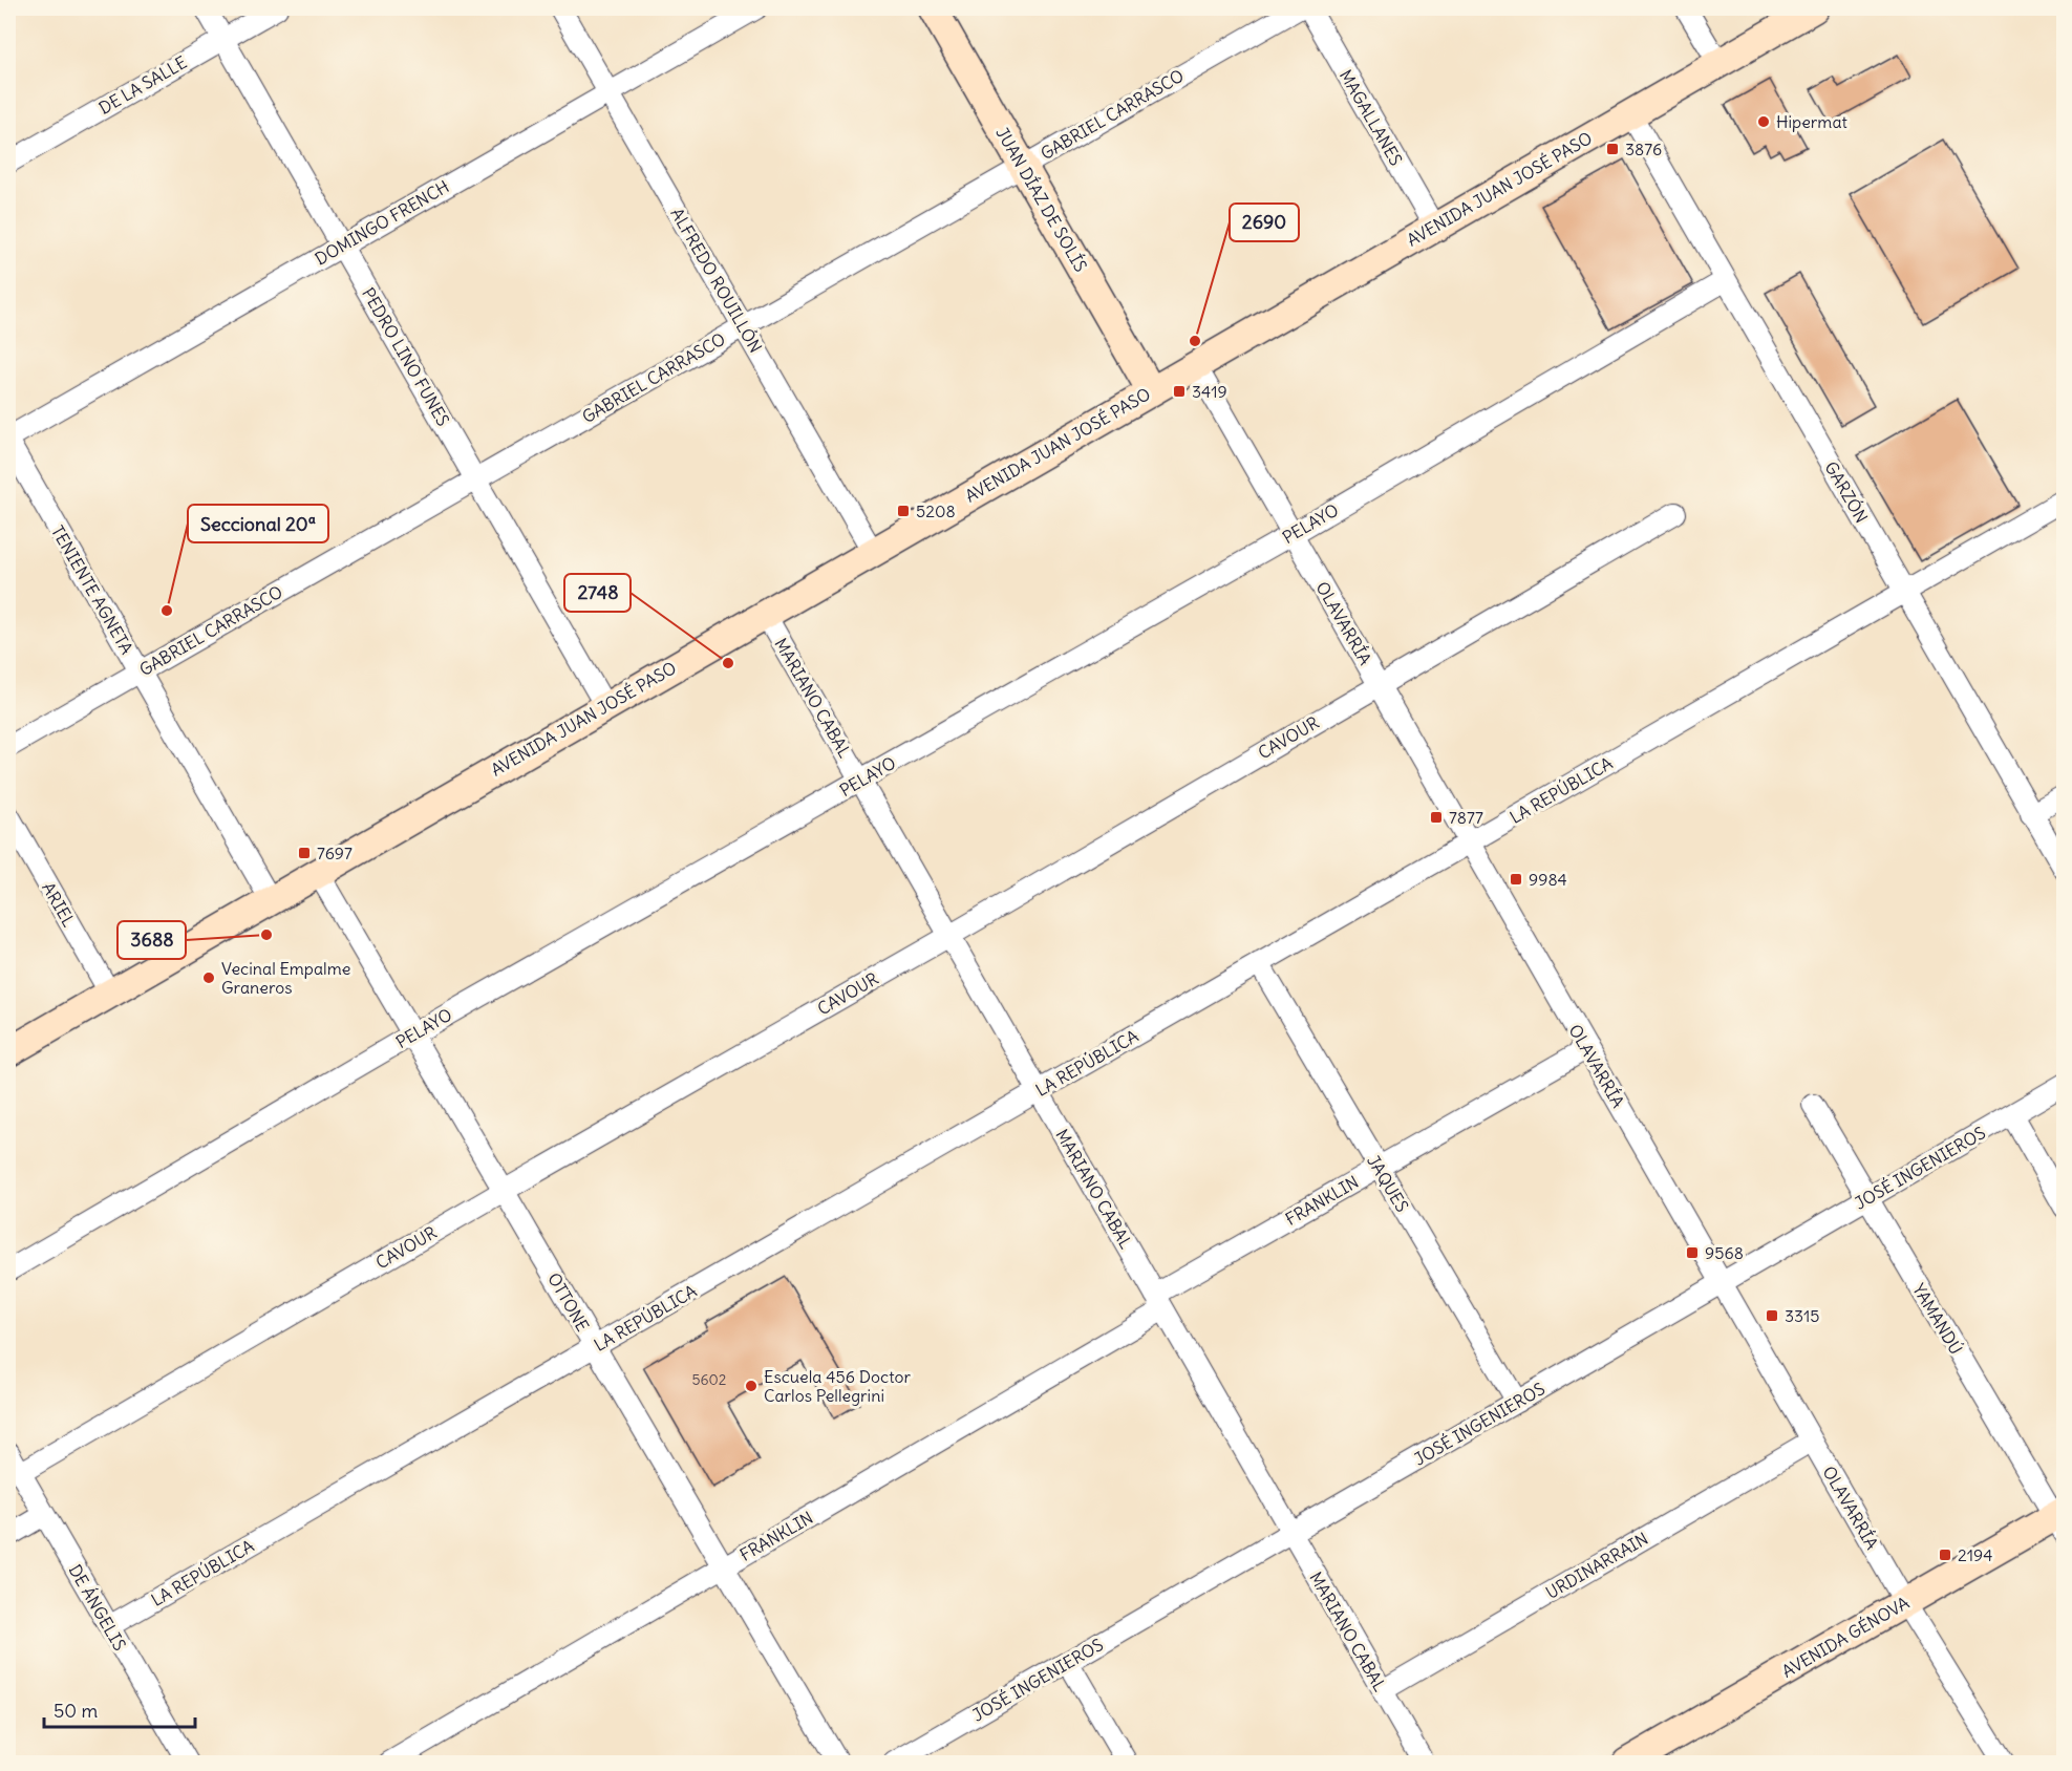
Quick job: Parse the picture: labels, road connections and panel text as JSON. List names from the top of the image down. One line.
{"streets":{"main road":["AVENIDA JUAN JOSÉ PASO","JUAN DÍAZ DE SOLÍS","AVENIDA GÉNOVA"],"street":["DE LA SALLE","GABRIEL CARRASCO","MAGALLANES","DOMINGO FRENCH","ALFREDO ROUILLÓN","PEDRO LINO FUNES","GARZÓN","PELAYO","TENIENTE AGNETA","OLAVARRÍA","MARIANO CABAL","CAVOUR","LA REPÚBLICA","ARIEL","JOSÉ INGENIEROS","JAQUES","FRANKLIN","OTTONE","YAMANDÚ","URDINARRAIN","DE ÁNGELIS"]},"crossings":[["DE LA SALLE","PEDRO LINO FUNES"],["GABRIEL CARRASCO","JUAN DÍAZ DE SOLÍS"],["GABRIEL CARRASCO","ALFREDO ROUILLÓN"],["GABRIEL CARRASCO","PEDRO LINO FUNES"],["GABRIEL CARRASCO","TENIENTE AGNETA"],["MAGALLANES","AVENIDA JUAN JOSÉ PASO"],["AVENIDA JUAN JOSÉ PASO","JUAN DÍAZ DE SOLÍS"],["AVENIDA JUAN JOSÉ PASO","ALFREDO ROUILLÓN"],["AVENIDA JUAN JOSÉ PASO","PEDRO LINO FUNES"],["AVENIDA JUAN JOSÉ PASO","GARZÓN"],["AVENIDA JUAN JOSÉ PASO","TENIENTE AGNETA"],["AVENIDA JUAN JOSÉ PASO","OLAVARRÍA"],["AVENIDA JUAN JOSÉ PASO","MARIANO CABAL"],["AVENIDA JUAN JOSÉ PASO","ARIEL"],["AVENIDA JUAN JOSÉ PASO","OTTONE"],["DOMINGO FRENCH","ALFREDO ROUILLÓN"],["DOMINGO FRENCH","PEDRO LINO FUNES"],["GARZÓN","PELAYO"],["GARZÓN","LA REPÚBLICA"],["PELAYO","OLAVARRÍA"],["PELAYO","MARIANO CABAL"],["PELAYO","OTTONE"],["OLAVARRÍA","CAVOUR"],["OLAVARRÍA","LA REPÚBLICA"],["OLAVARRÍA","JOSÉ INGENIEROS"],["OLAVARRÍA","FRANKLIN"],["OLAVARRÍA","URDINARRAIN"],["OLAVARRÍA","AVENIDA GÉNOVA"],["MARIANO CABAL","CAVOUR"],["MARIANO CABAL","LA REPÚBLICA"],["MARIANO CABAL","JOSÉ INGENIEROS"],["MARIANO CABAL","FRANKLIN"],["MARIANO CABAL","URDINARRAIN"],["CAVOUR","OTTONE"],["CAVOUR","DE ÁNGELIS"],["LA REPÚBLICA","JAQUES"],["LA REPÚBLICA","OTTONE"],["LA REPÚBLICA","DE ÁNGELIS"],["JOSÉ INGENIEROS","JAQUES"],["JOSÉ INGENIEROS","YAMANDÚ"],["JAQUES","FRANKLIN"],["FRANKLIN","OTTONE"],["YAMANDÚ","AVENIDA GÉNOVA"]],"places":{"other":["Hipermat","2690","Seccional 20ª","2748","3688","Vecinal Empalme Graneros","Escuela 456 Doctor Carlos Pellegrini"],"transit":["3876","3419","5208","7877","7697","9984","9568","3315","2194"]},"house_numbers":["5602"],"scale_bar":"50 m"}
